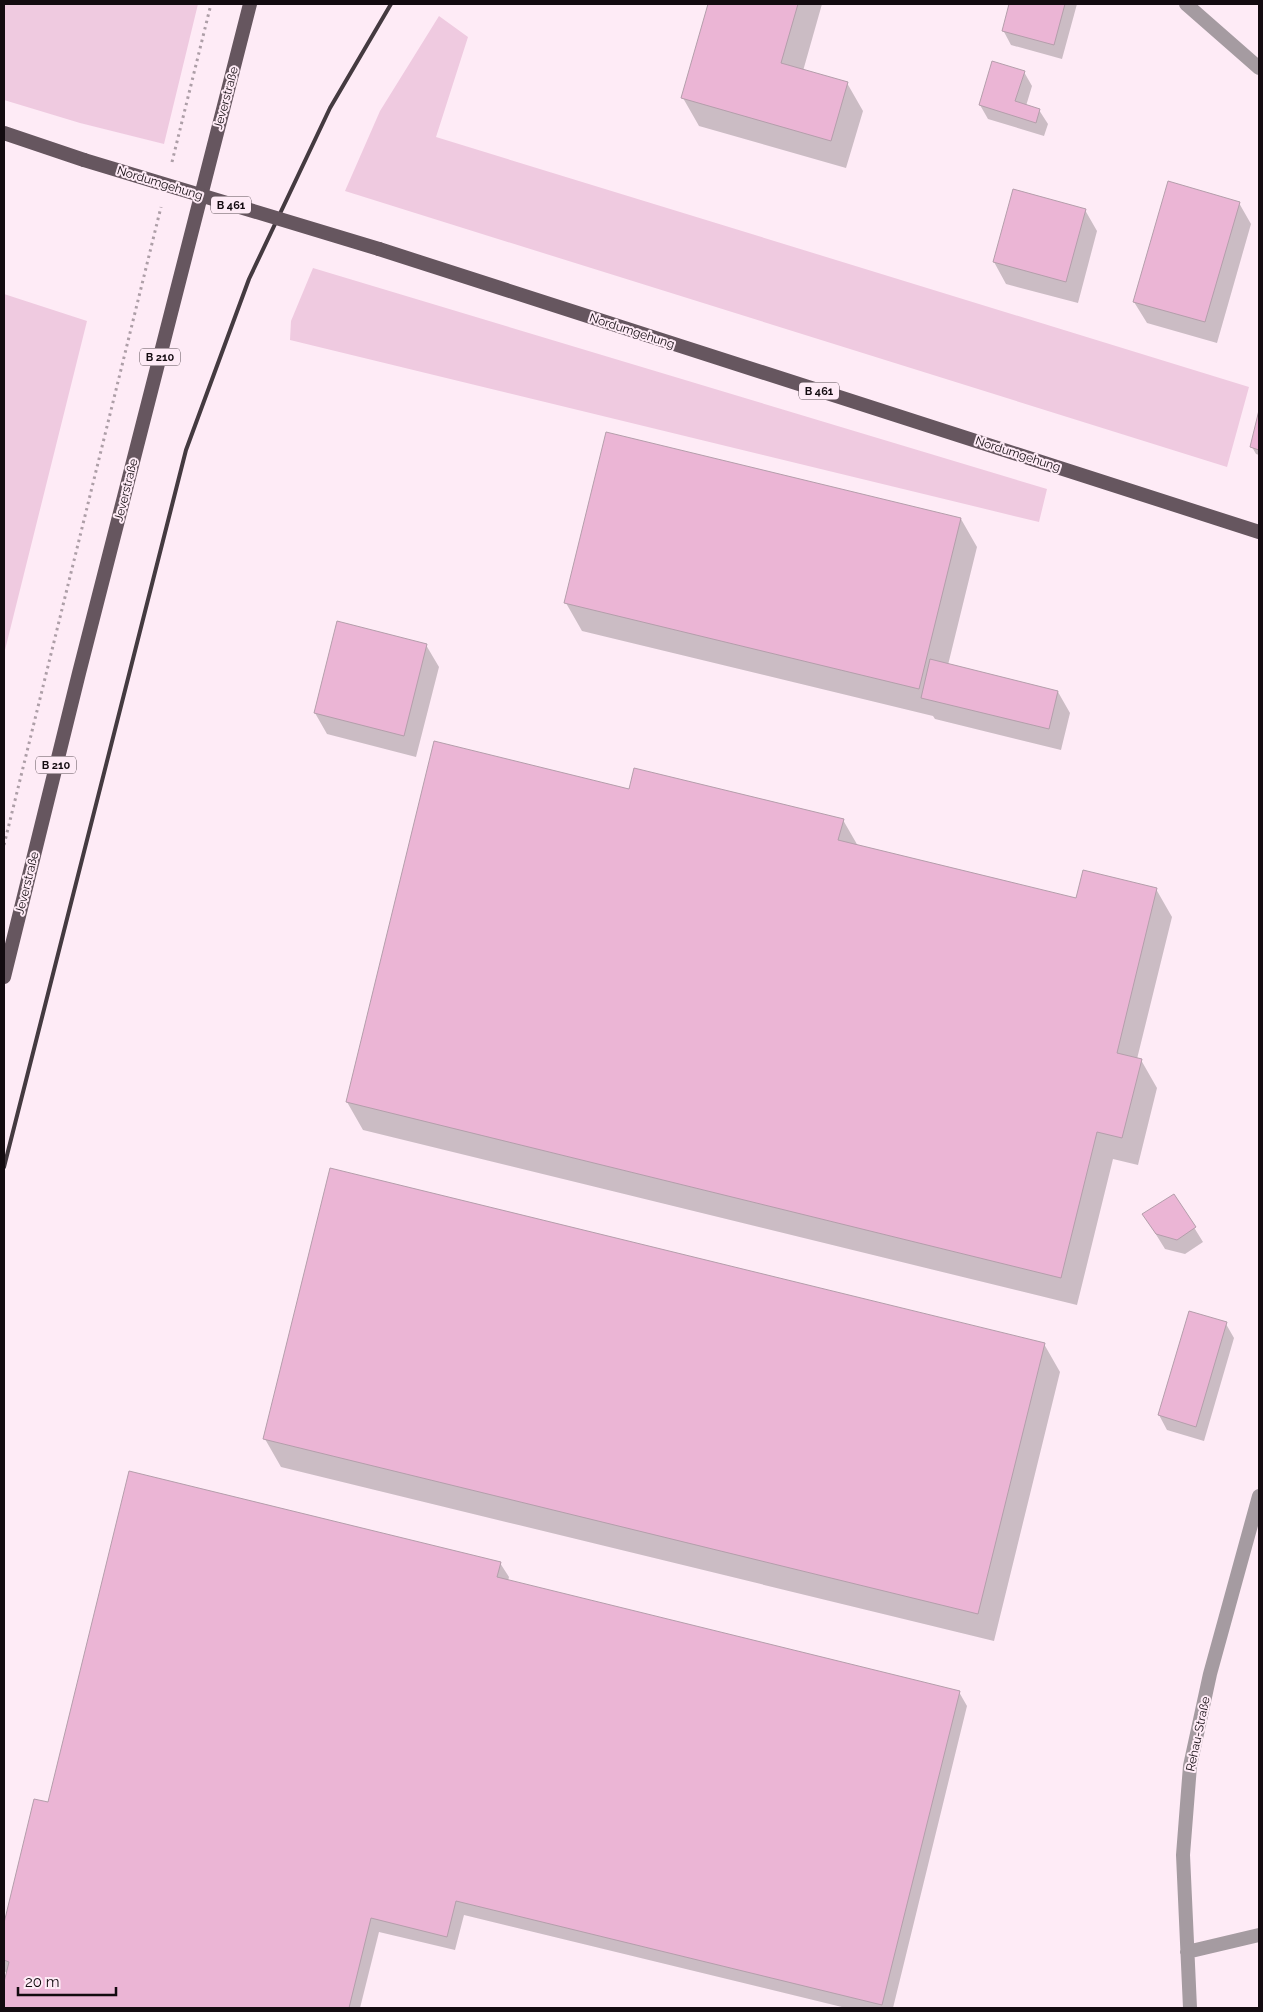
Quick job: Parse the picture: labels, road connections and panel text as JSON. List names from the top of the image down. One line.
{"streets":{"main road":["Jeverstraße","Nordumgehung","B 461","B 210"],"street":["Rehau-Straße"]},"scale_bar":"20 m"}
